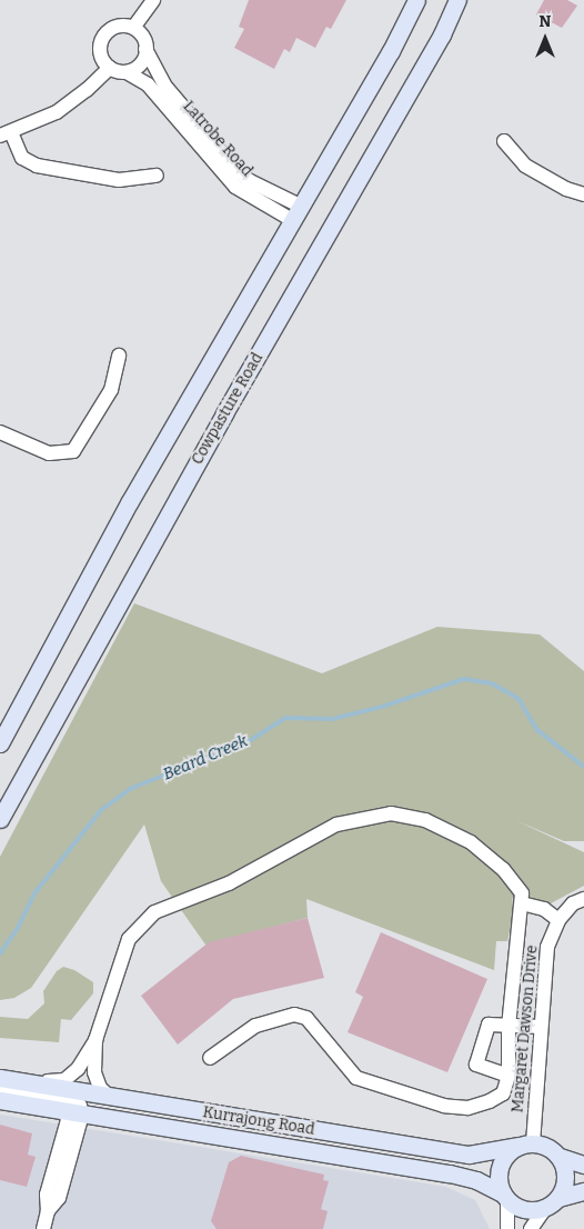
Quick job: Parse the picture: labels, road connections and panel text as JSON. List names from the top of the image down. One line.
{"streets":{"main road":["Cowpasture Road","Kurrajong Road"],"street":["Latrobe Road","Margaret Dawson Drive"]},"crossings":[["Margaret Dawson Drive","Kurrajong Road"]],"water":["Beard Creek"],"north":"top"}
